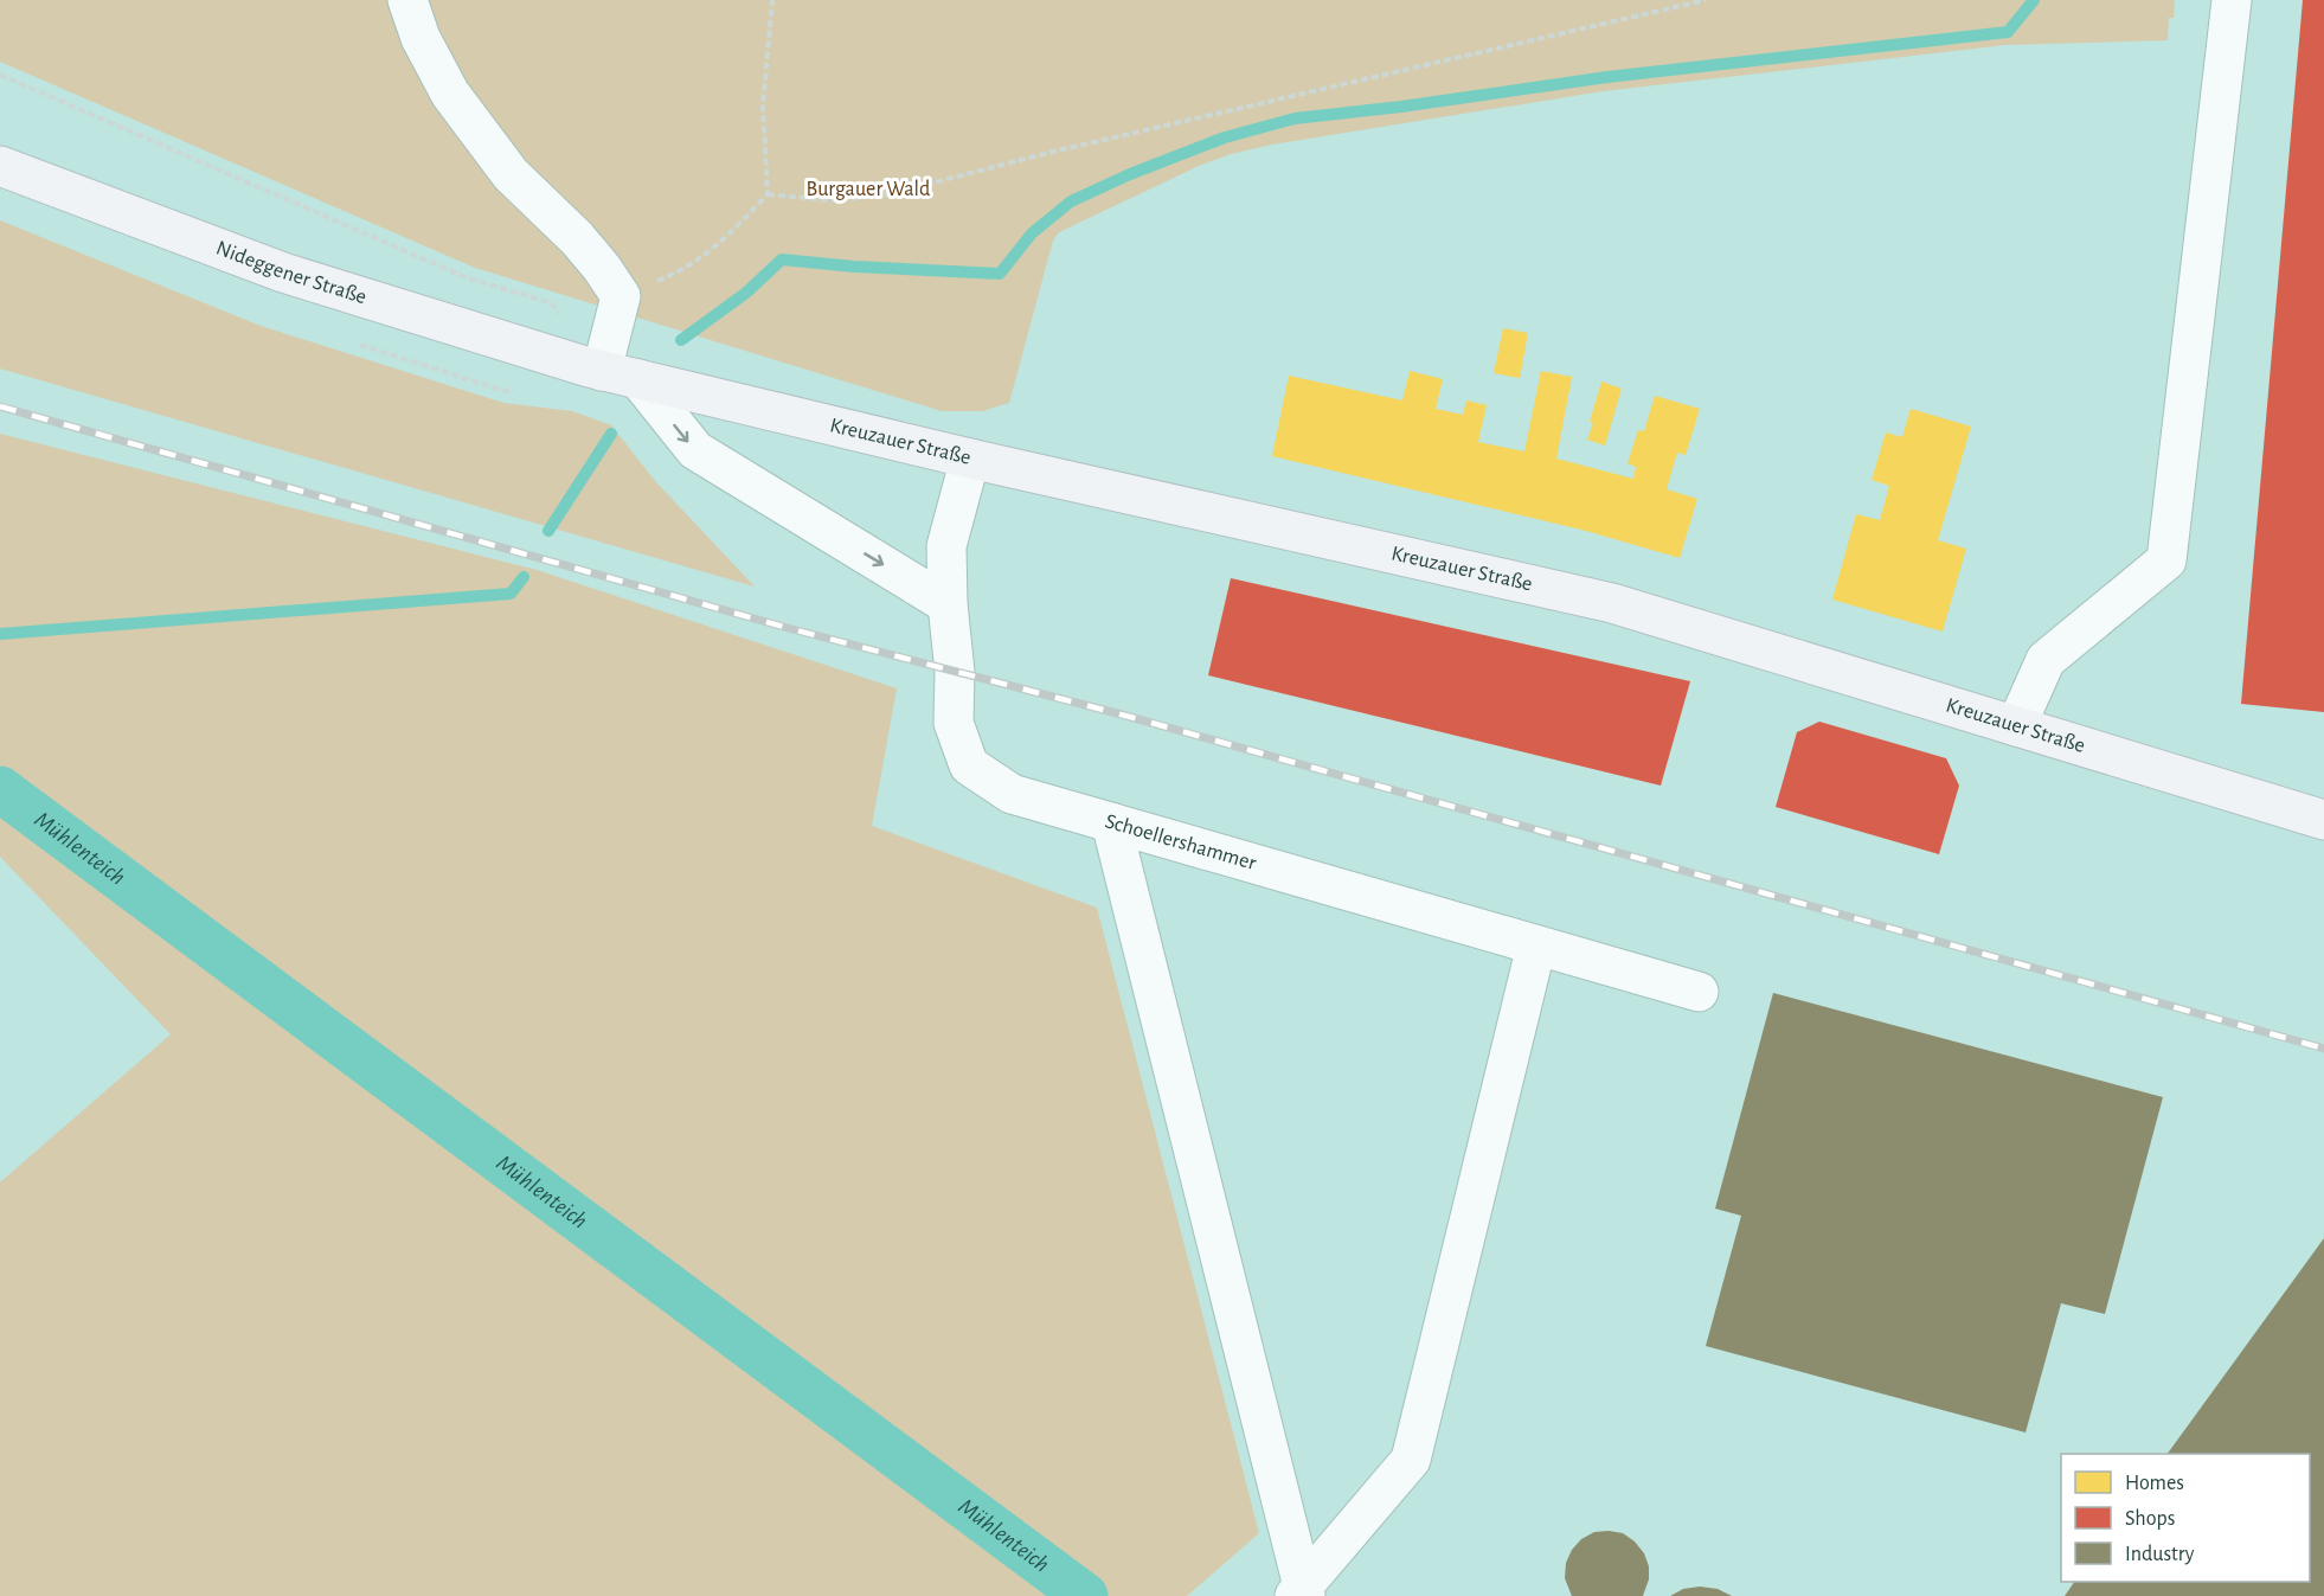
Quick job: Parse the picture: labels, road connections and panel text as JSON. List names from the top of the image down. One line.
{"streets":{"main road":["Nideggener Straße","Kreuzauer Straße"],"lane":["Schoellershammer"]},"crossings":[["Nideggener Straße","Kreuzauer Straße"],["Kreuzauer Straße","Schoellershammer"]],"water":["Mühlenteich"],"parks":["Burgauer Wald"],"legend":["Homes","Shops","Industry"]}
